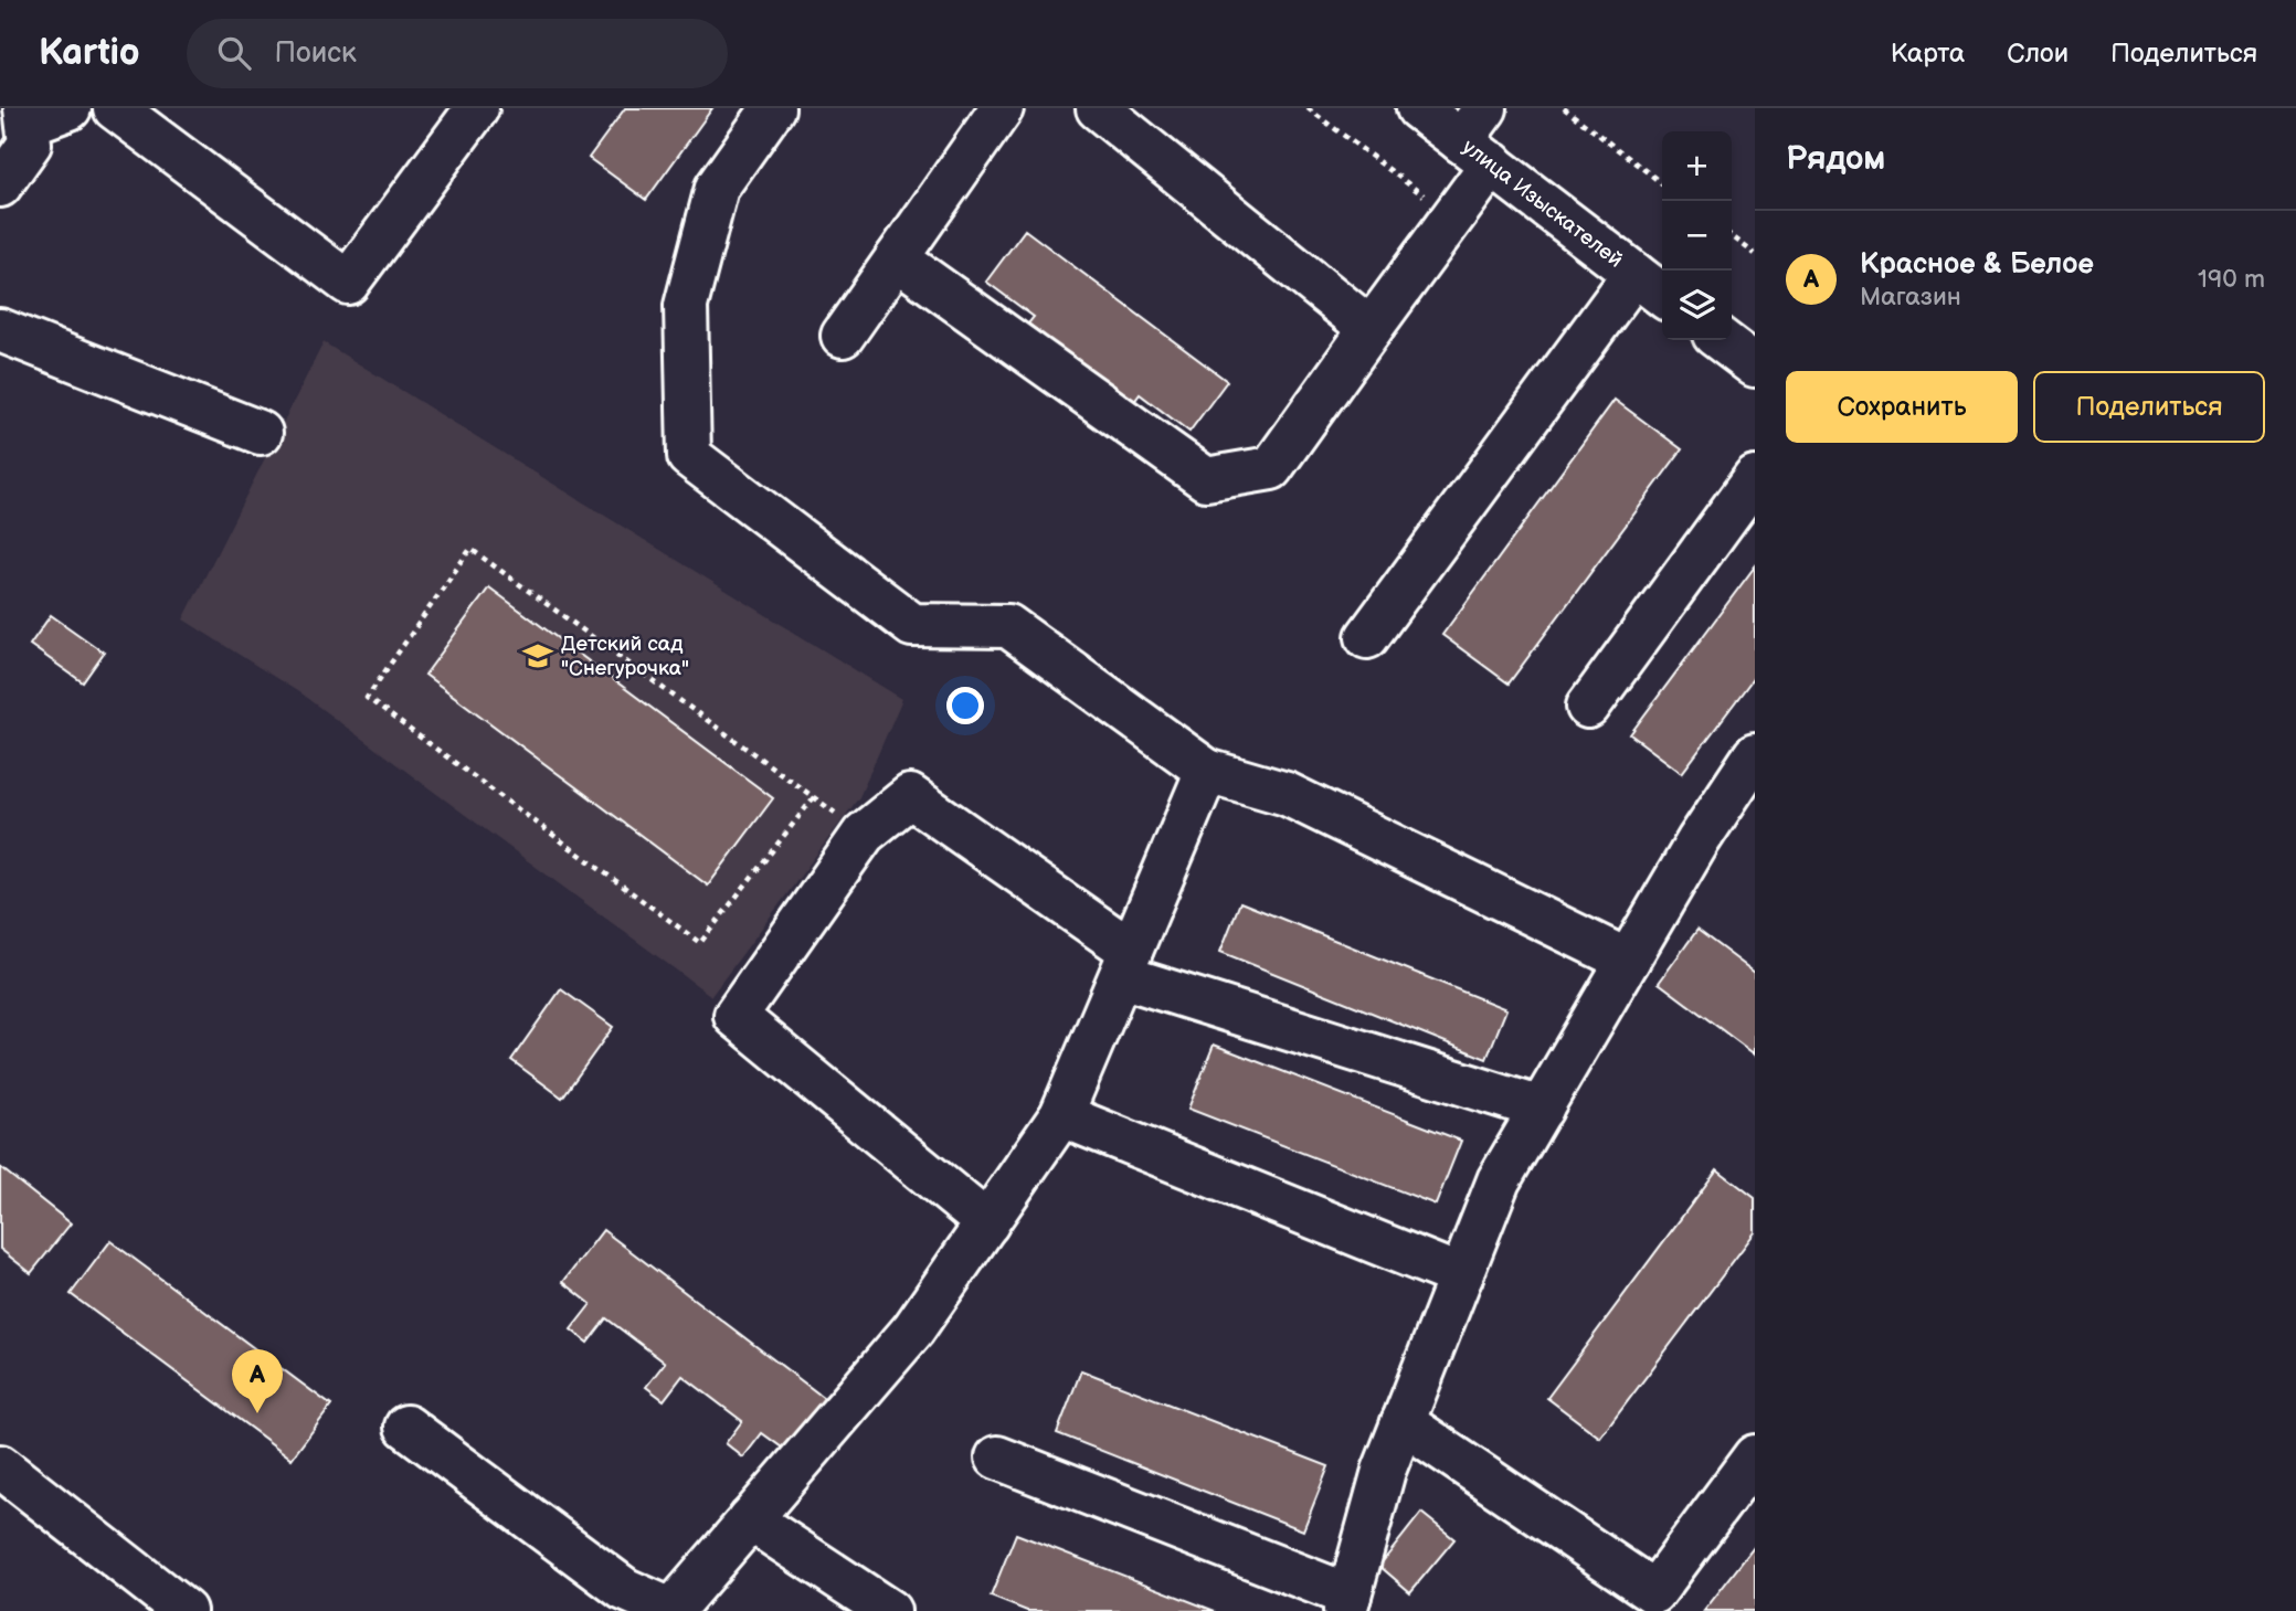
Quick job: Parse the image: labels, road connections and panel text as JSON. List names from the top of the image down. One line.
{"streets":{"street":["улица Изыскателей"]},"places":{"school or university":["Детский сад \"Снегурочка\""]},"page":{"header":"Kartio","search":"Поиск","nav":["Карта","Слои","Поделиться"],"heading":"Рядом","map_buttons":["+","−"],"list":[{"mark":"A","name":"Красное & Белое","note":"Магазин","value":"190 m"}],"buttons":["Сохранить","Поделиться"],"pins":"A"}}
